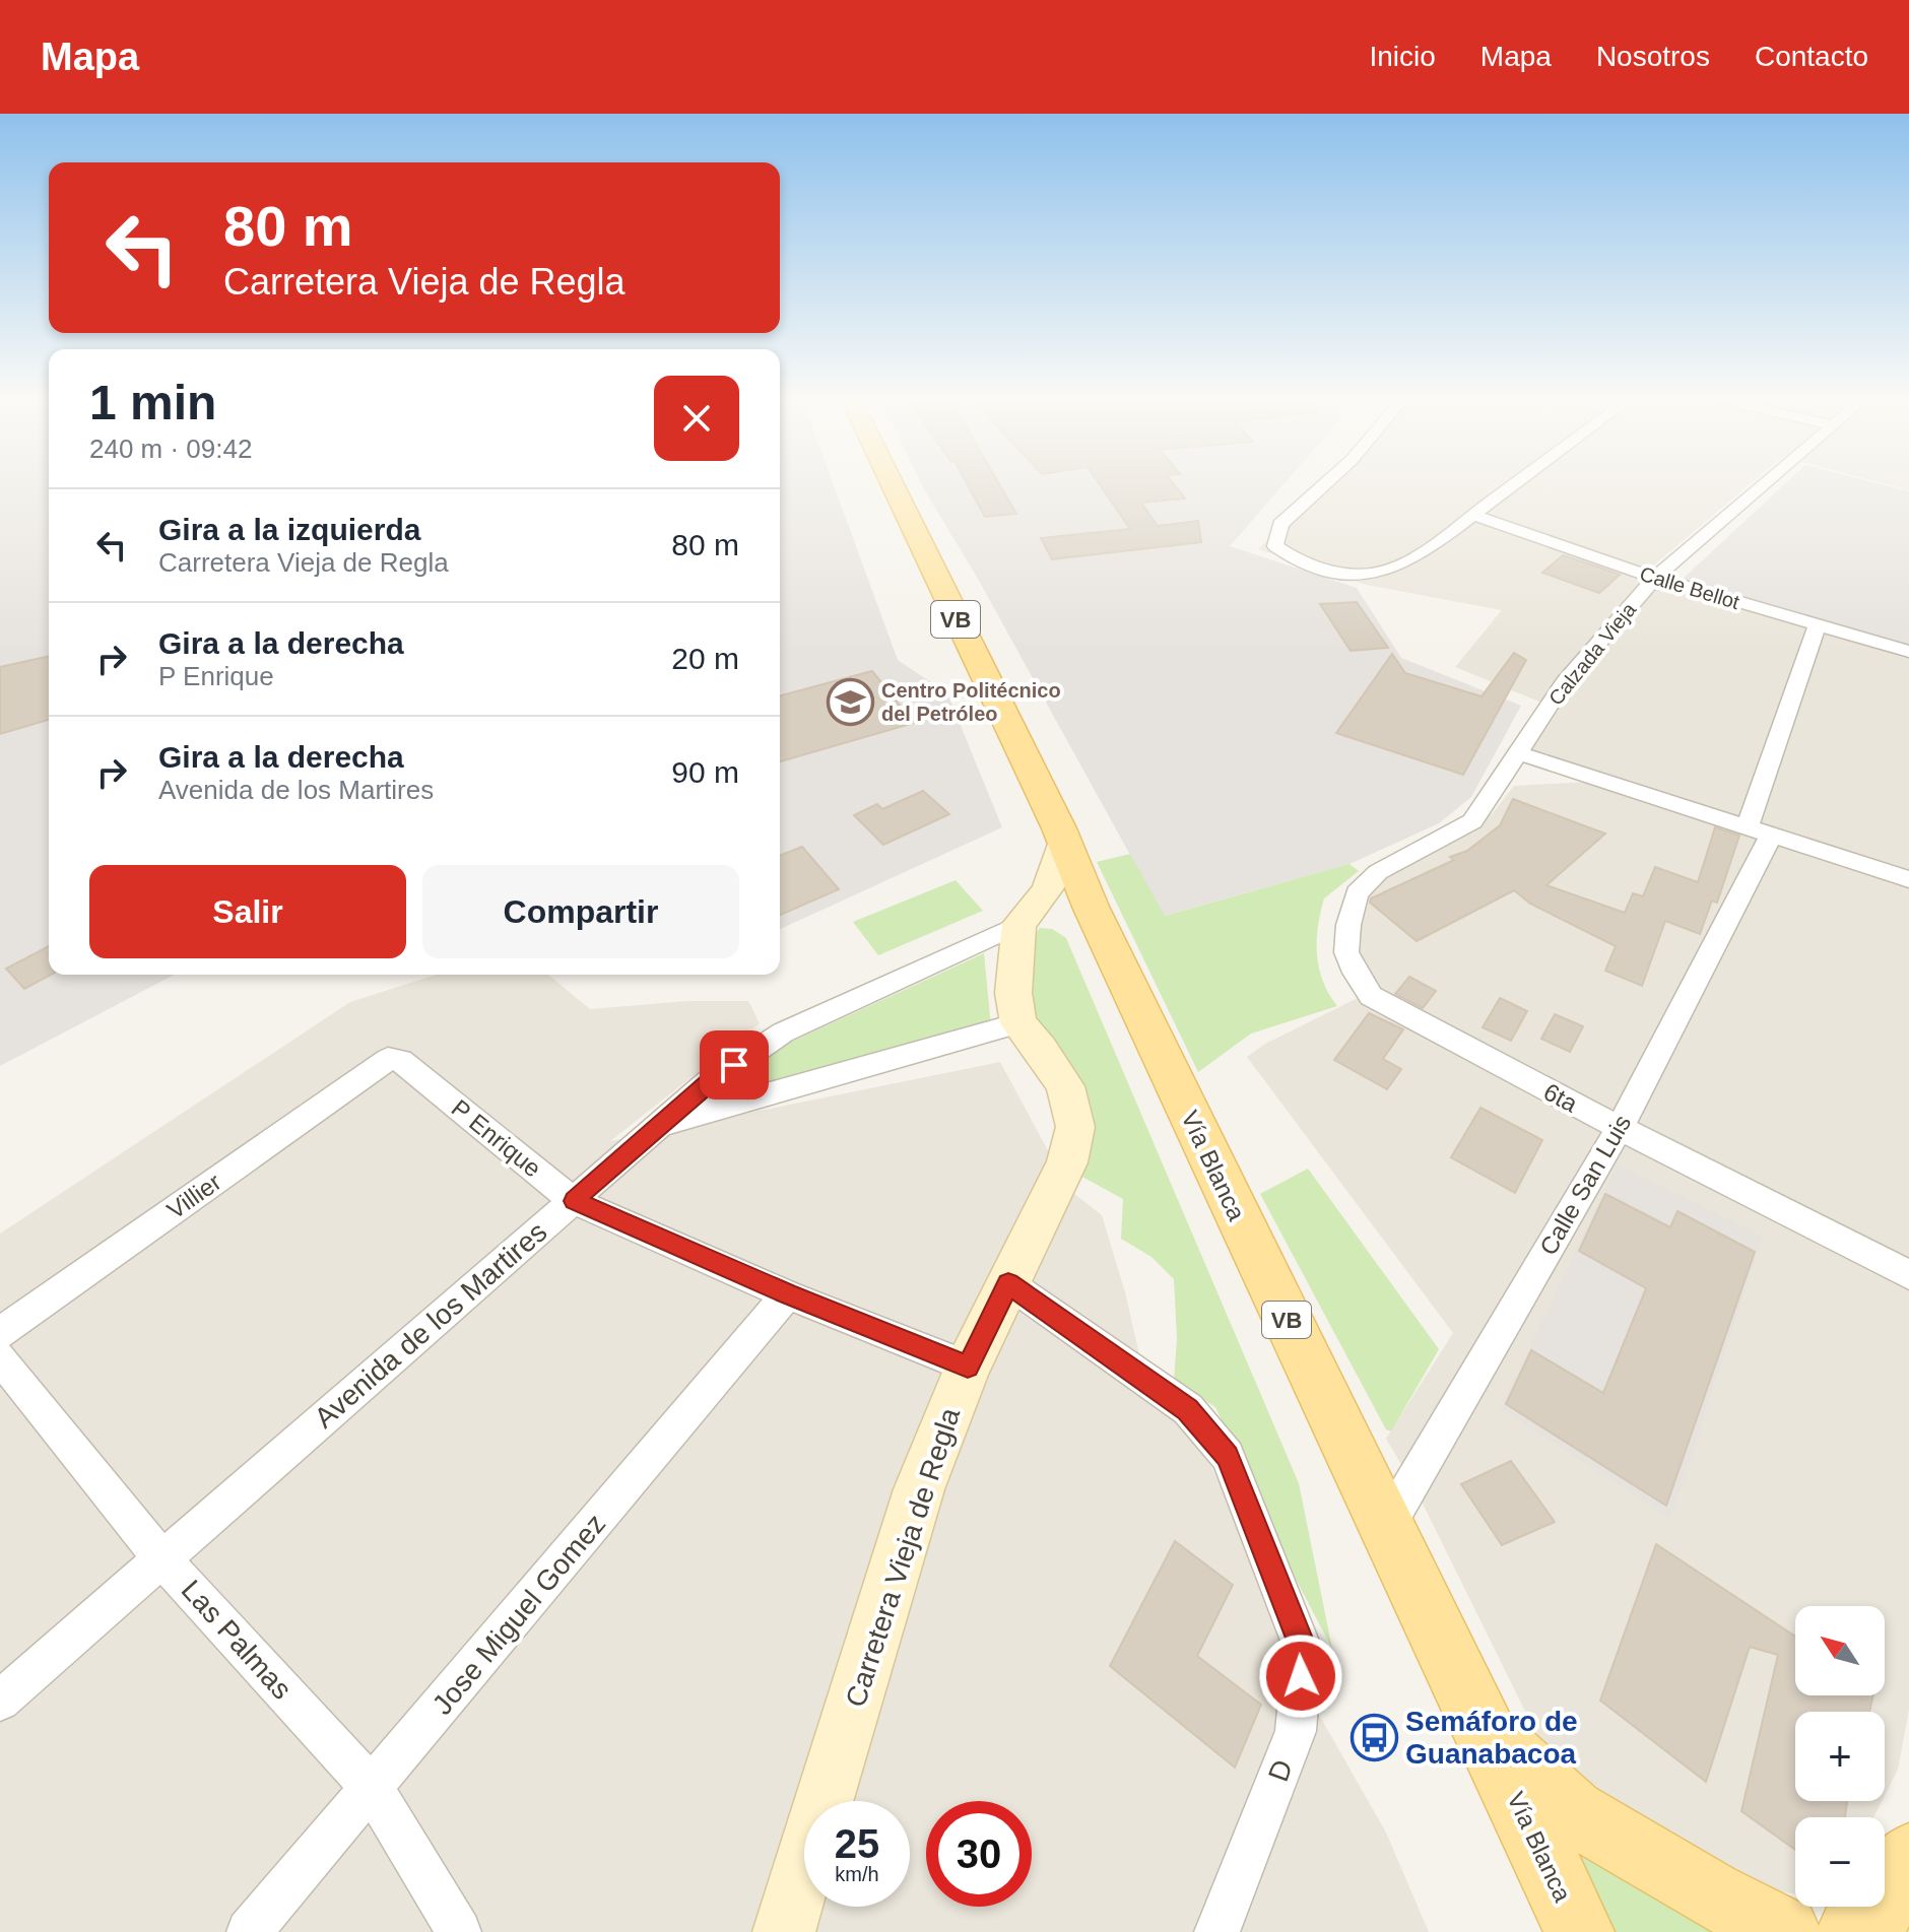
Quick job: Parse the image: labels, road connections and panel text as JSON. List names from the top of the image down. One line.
{"streets":{"main road":["VB","Vía Blanca"],"street":["Calle Bellot","Calzada Vieja","6ta","P Enrique","Calle San Luis","Villier","Avenida de los Martires","Carretera Vieja de Regla","Jose Miguel Gomez","Las Palmas","D"]},"crossings":[["Calle Bellot","Calzada Vieja"],["Calle Bellot","Calle San Luis"],["Calzada Vieja","6ta"],["6ta","Calle San Luis"],["P Enrique","Villier"],["P Enrique","Avenida de los Martires"],["P Enrique","Carretera Vieja de Regla"],["P Enrique","Jose Miguel Gomez"],["Vía Blanca","Calle San Luis"],["Avenida de los Martires","Las Palmas"],["Carretera Vieja de Regla","D"],["Jose Miguel Gomez","Las Palmas"]],"places":{"school or university":["Centro Politécnico del Petróleo"],"bus stop":["Semáforo de Guanabacoa"]},"north":"top left","page":{"header":"Mapa","nav":["Inicio","Mapa","Nosotros","Contacto"],"turn":["80 m","Carretera Vieja de Regla"],"heading":["1 min","240 m · 09:42"],"list":[{"name":"Gira a la izquierda","note":"Carretera Vieja de Regla","value":"80 m"},{"name":"Gira a la derecha","note":"P Enrique","value":"20 m"},{"name":"Gira a la derecha","note":"Avenida de los Martires","value":"90 m"}],"buttons":["Salir","Compartir"],"map_buttons":["+","−"],"speed":"25 km/h","limit":"30"}}
